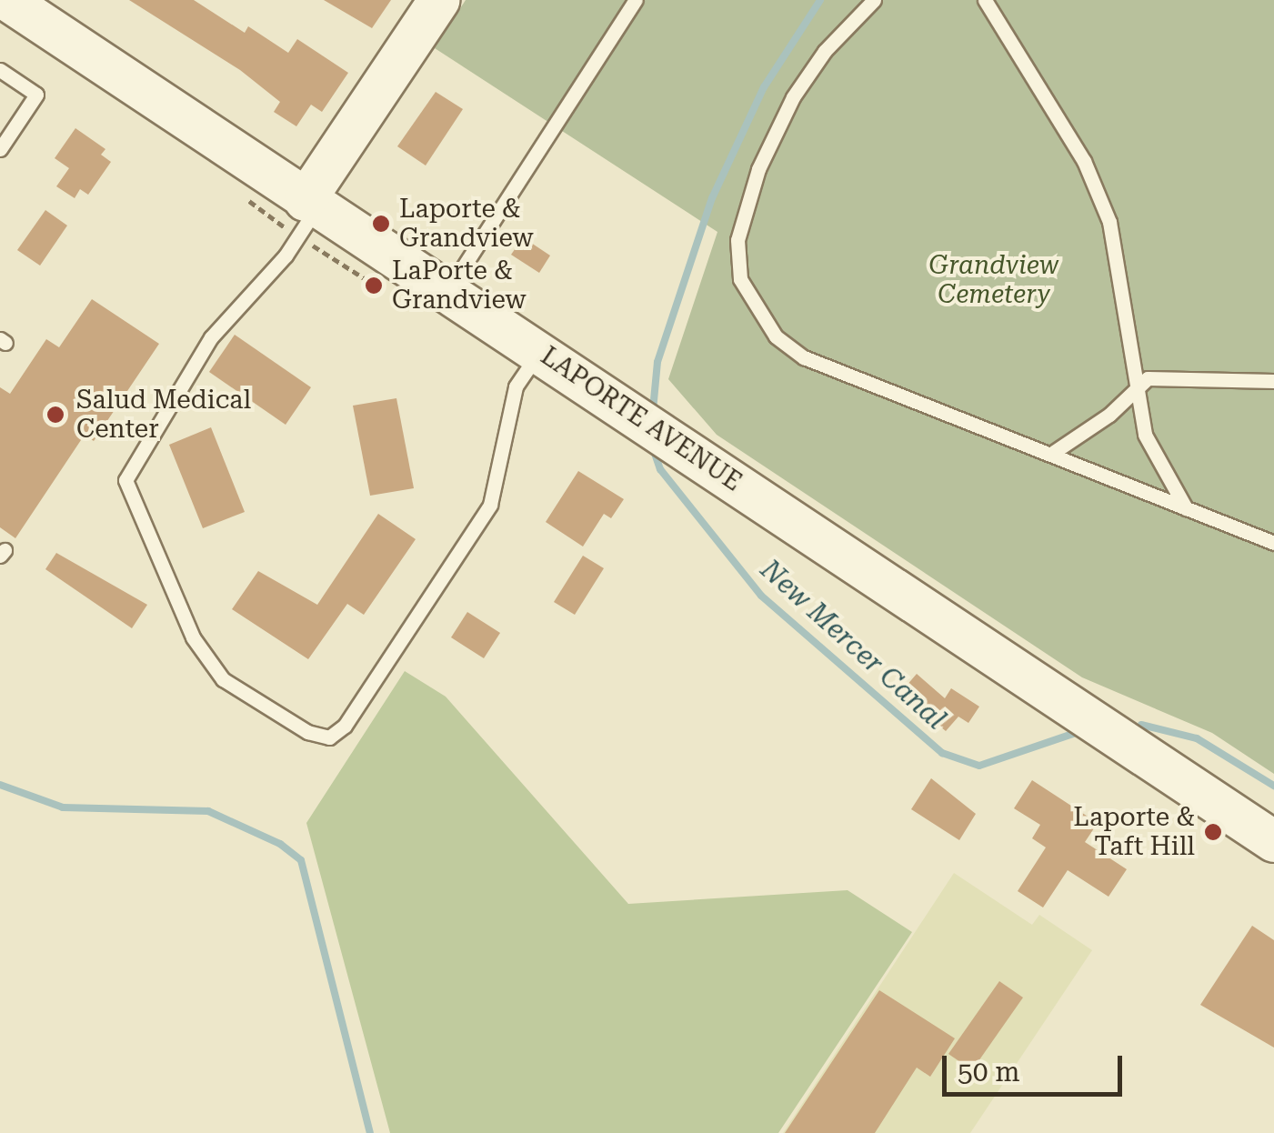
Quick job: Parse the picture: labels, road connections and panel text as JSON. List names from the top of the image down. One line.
{"streets":{"street":["LAPORTE AVENUE"]},"water":["New Mercer Canal"],"parks":["Grandview Cemetery"],"places":["Laporte & Grandview","LaPorte & Grandview","Salud Medical Center","Laporte & Taft Hill"],"scale_bar":"50 m"}
